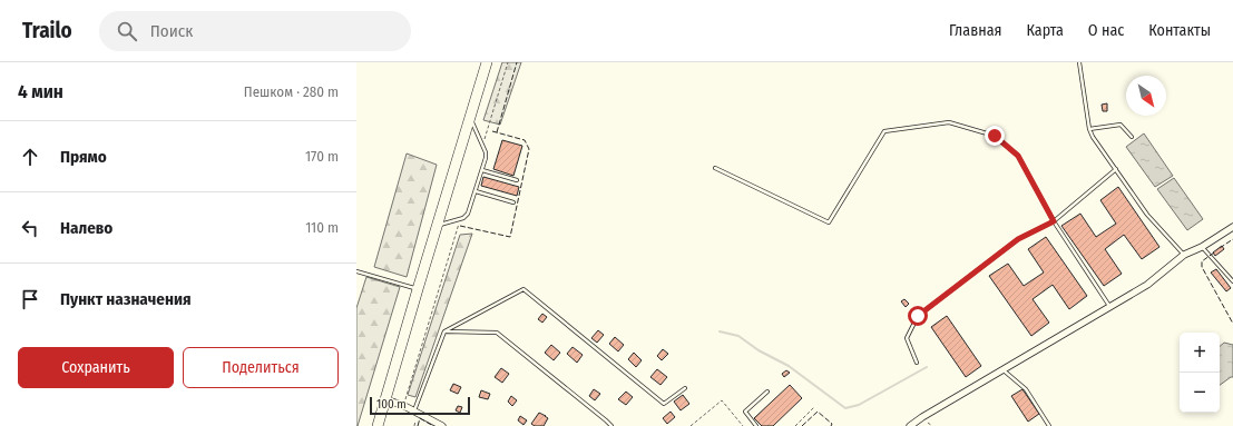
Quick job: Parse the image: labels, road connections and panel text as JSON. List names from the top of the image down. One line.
{"scale_bar":"100 m","north":"bottom right","page":{"header":"Trailo","search":"Поиск","nav":["Главная","Карта","О нас","Контакты"],"heading":["4 мин","Пешком · 280 m"],"list":[["Прямо","170 m"],["Налево","110 m"],"Пункт назначения"],"map_buttons":["+","−"],"buttons":["Сохранить","Поделиться"],"scale":"100 m"}}
